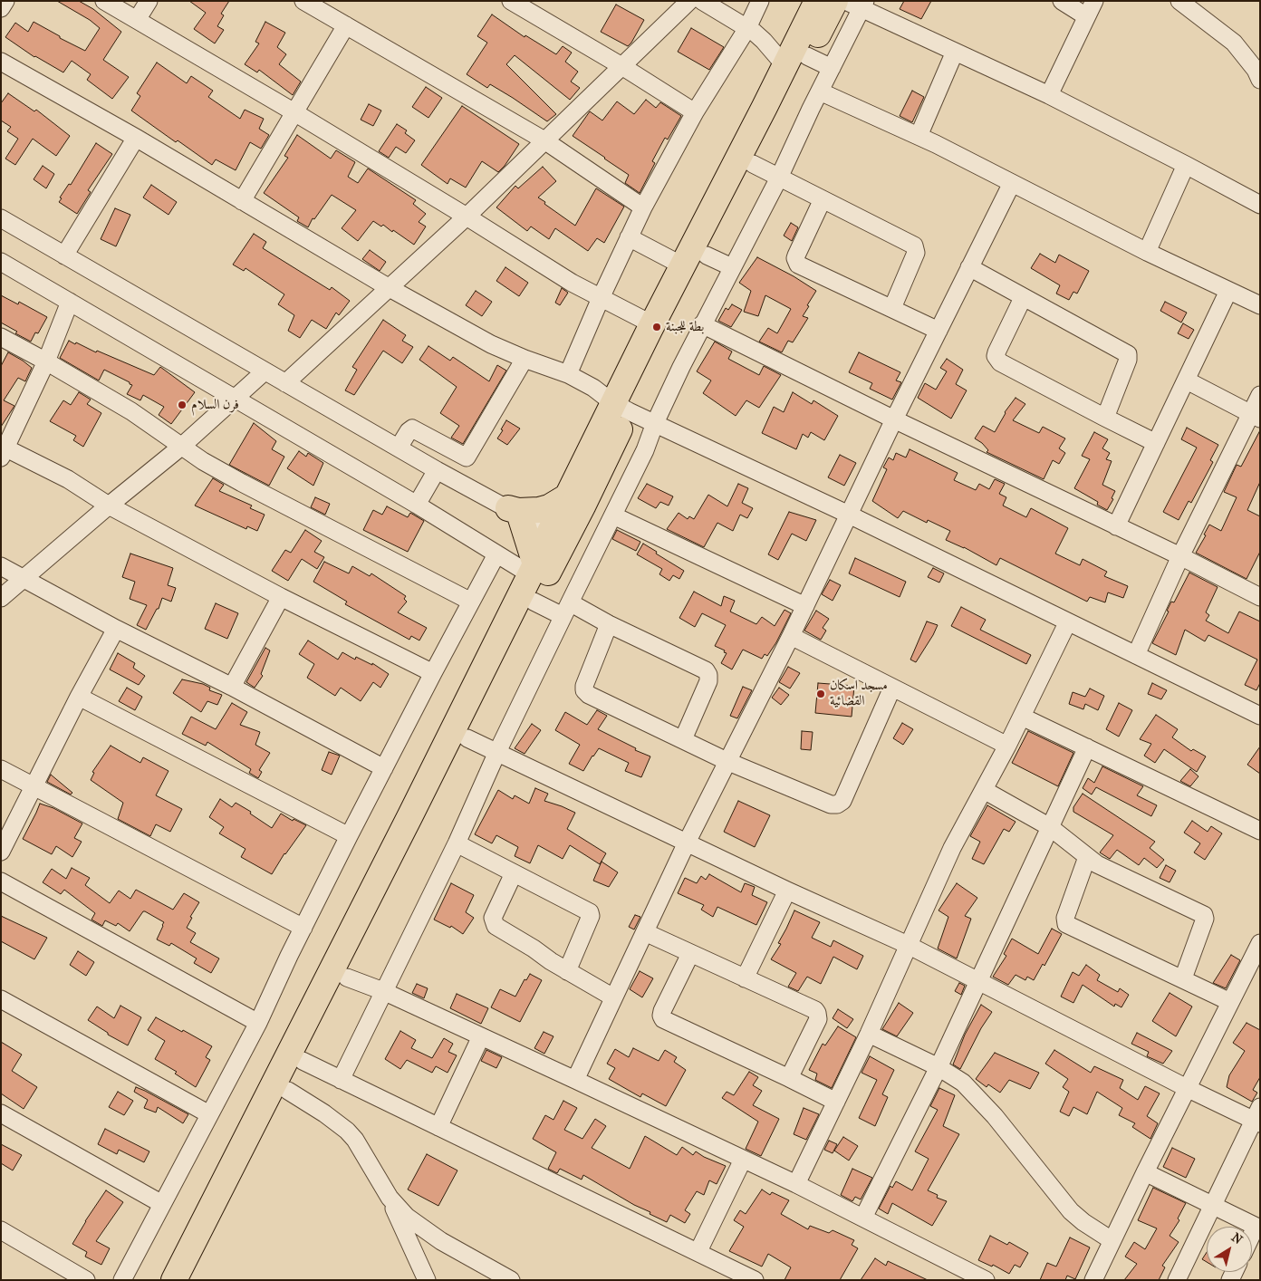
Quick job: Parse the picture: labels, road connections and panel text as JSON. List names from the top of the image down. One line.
{"places":["بطة للجبنة","فرن السلام","مسجد اسكان القضائية"],"north":"top right"}
